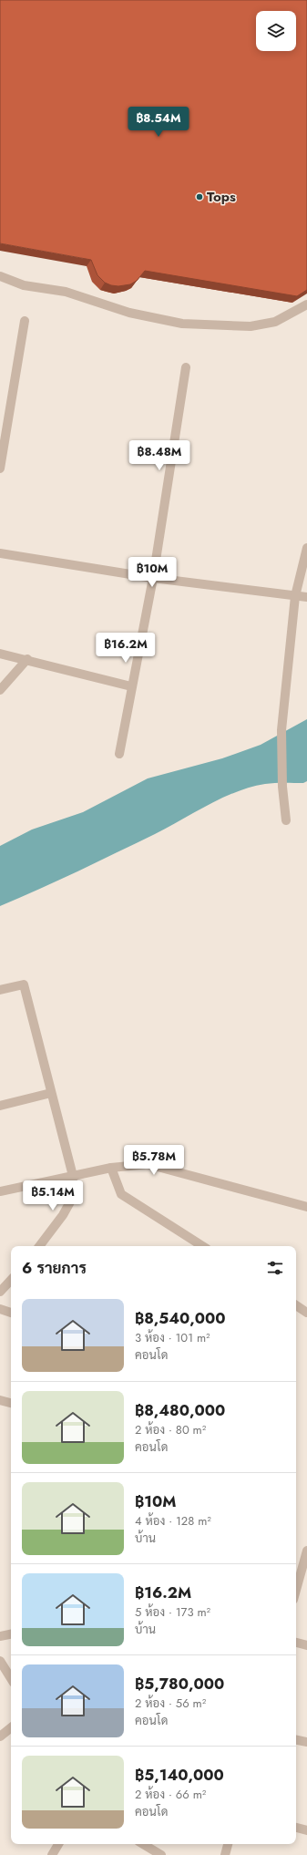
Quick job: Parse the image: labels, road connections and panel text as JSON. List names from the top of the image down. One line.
{"places":["Tops"],"page":{"price":["฿8.54M","฿8.48M","฿10M","฿16.2M","฿5.78M","฿5.14M"],"heading":"6 รายการ","list":[{"name":"฿8,540,000","note":"3 ห้อง · 101 m² · คอนโด"},{"name":"฿8,480,000","note":"2 ห้อง · 80 m² · คอนโด"},{"name":"฿10M","note":"4 ห้อง · 128 m² · บ้าน"},{"name":"฿16.2M","note":"5 ห้อง · 173 m² · บ้าน"},{"name":"฿5,780,000","note":"2 ห้อง · 56 m² · คอนโด"},{"name":"฿5,140,000","note":"2 ห้อง · 66 m² · คอนโด"}]}}
